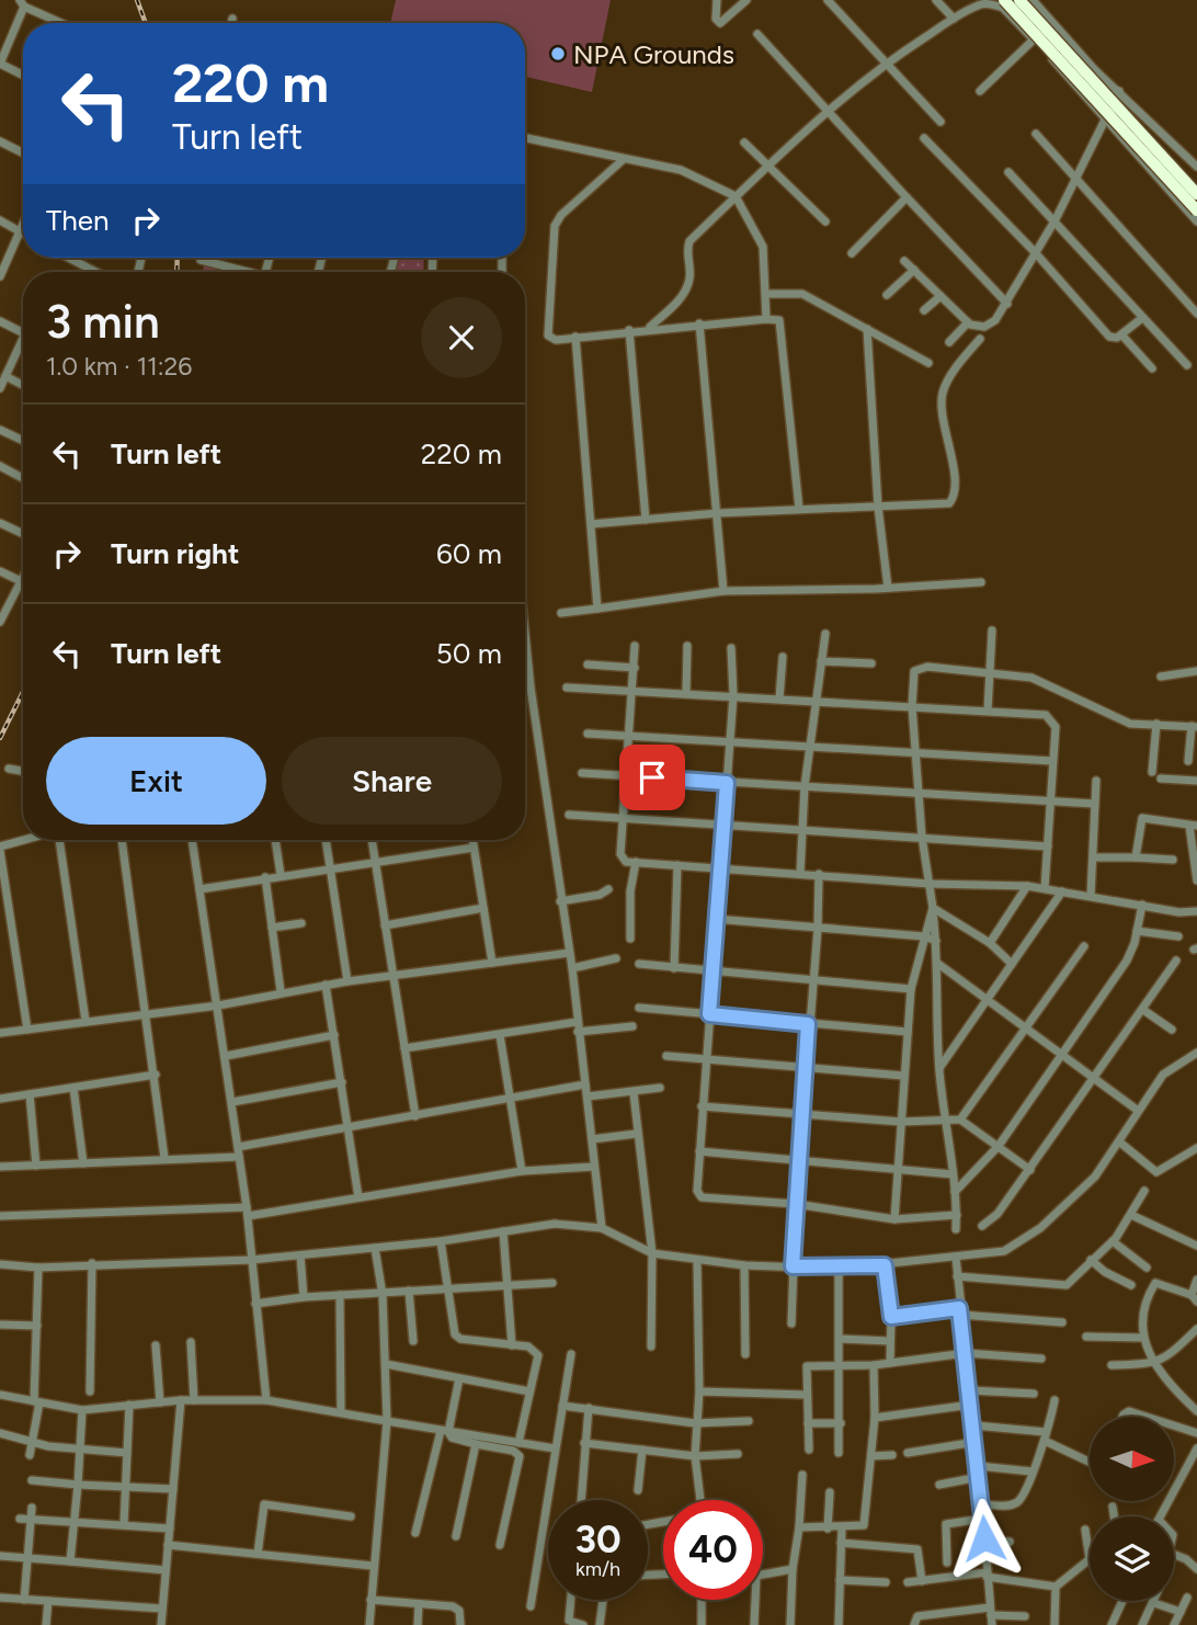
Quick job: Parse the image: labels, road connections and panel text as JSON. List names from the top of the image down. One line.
{"places":["NPA Grounds"],"north":"right","page":{"turn":["220 m","Turn left"],"then":"Then","heading":["3 min","1.0 km · 11:26"],"list":[{"name":"Turn left","value":"220 m"},{"name":"Turn right","value":"60 m"},{"name":"Turn left","value":"50 m"}],"buttons":["Exit","Share"],"speed":"30 km/h","limit":"40"}}
